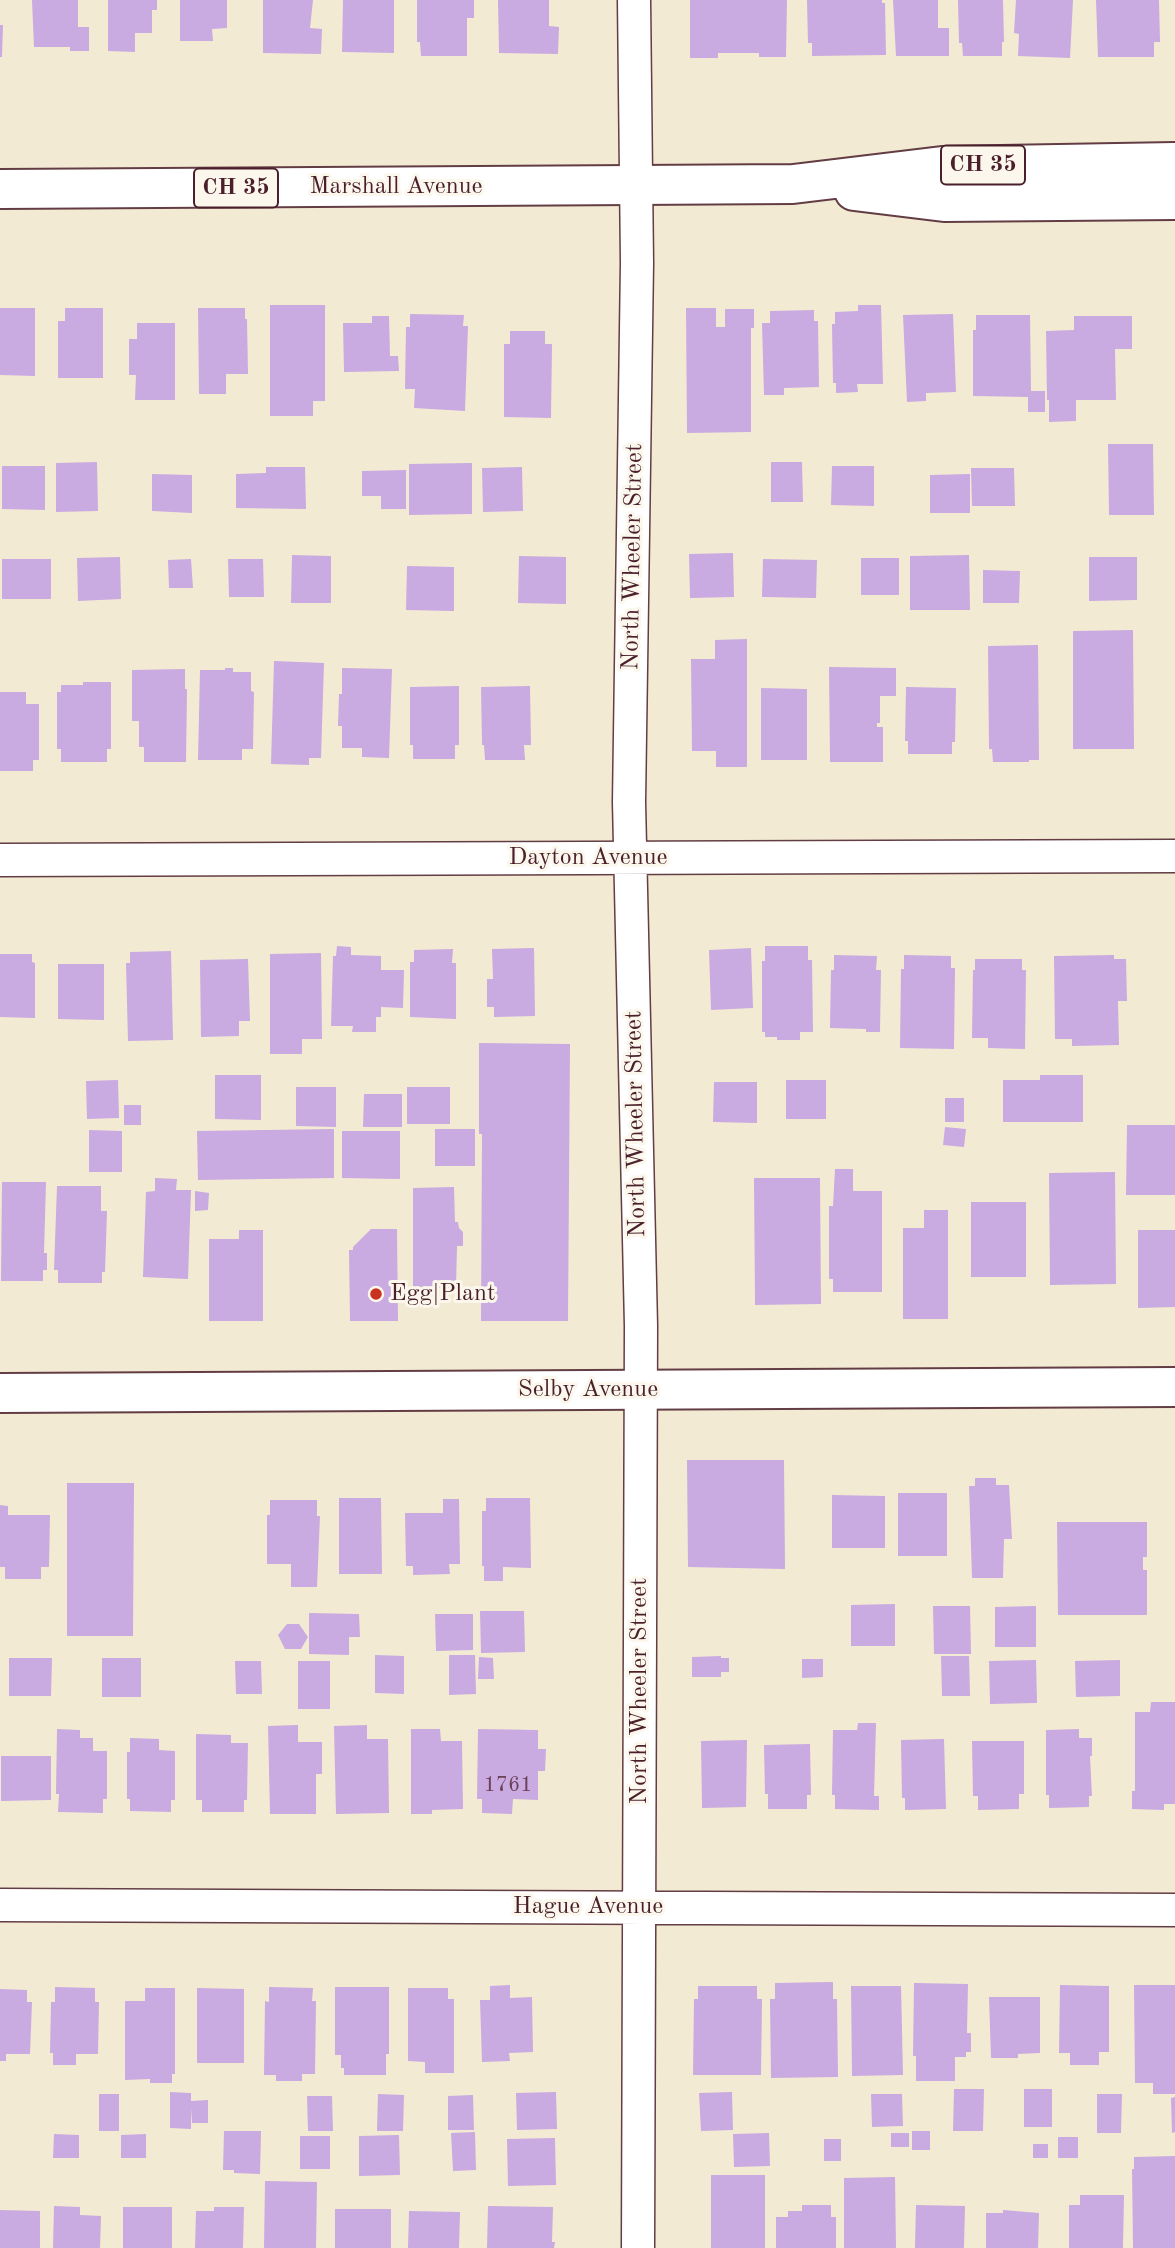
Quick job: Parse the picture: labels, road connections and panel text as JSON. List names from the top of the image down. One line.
{"streets":{"main road":["CH 35","Marshall Avenue","Selby Avenue"],"street":["North Wheeler Street","Dayton Avenue","Hague Avenue"]},"crossings":[["Marshall Avenue","North Wheeler Street"],["North Wheeler Street","Dayton Avenue"],["North Wheeler Street","Selby Avenue"],["North Wheeler Street","Hague Avenue"]],"places":["Egg|Plant"],"house_numbers":["1761"]}
